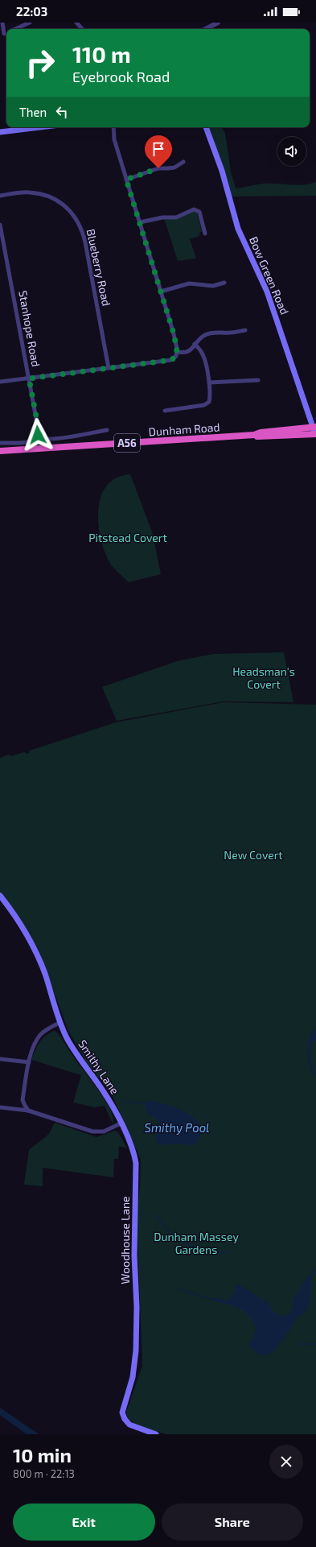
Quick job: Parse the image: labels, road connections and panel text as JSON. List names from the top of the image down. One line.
{"streets":{"highway":["Dunham Road","A56"],"main road":["Bow Green Road","Smithy Lane","Woodhouse Lane"],"street":["Blueberry Road","Stanhope Road"]},"crossings":[["Bow Green Road","Dunham Road"],["Smithy Lane","Woodhouse Lane"]],"water":["Smithy Pool"],"parks":["Pitstead Covert","Headsman's Covert","New Covert","Dunham Massey Gardens"],"page":{"status":"22:03","turn":["110 m","Eyebrook Road"],"then":"Then","heading":["10 min","800 m · 22:13"],"buttons":["Exit","Share"]}}
